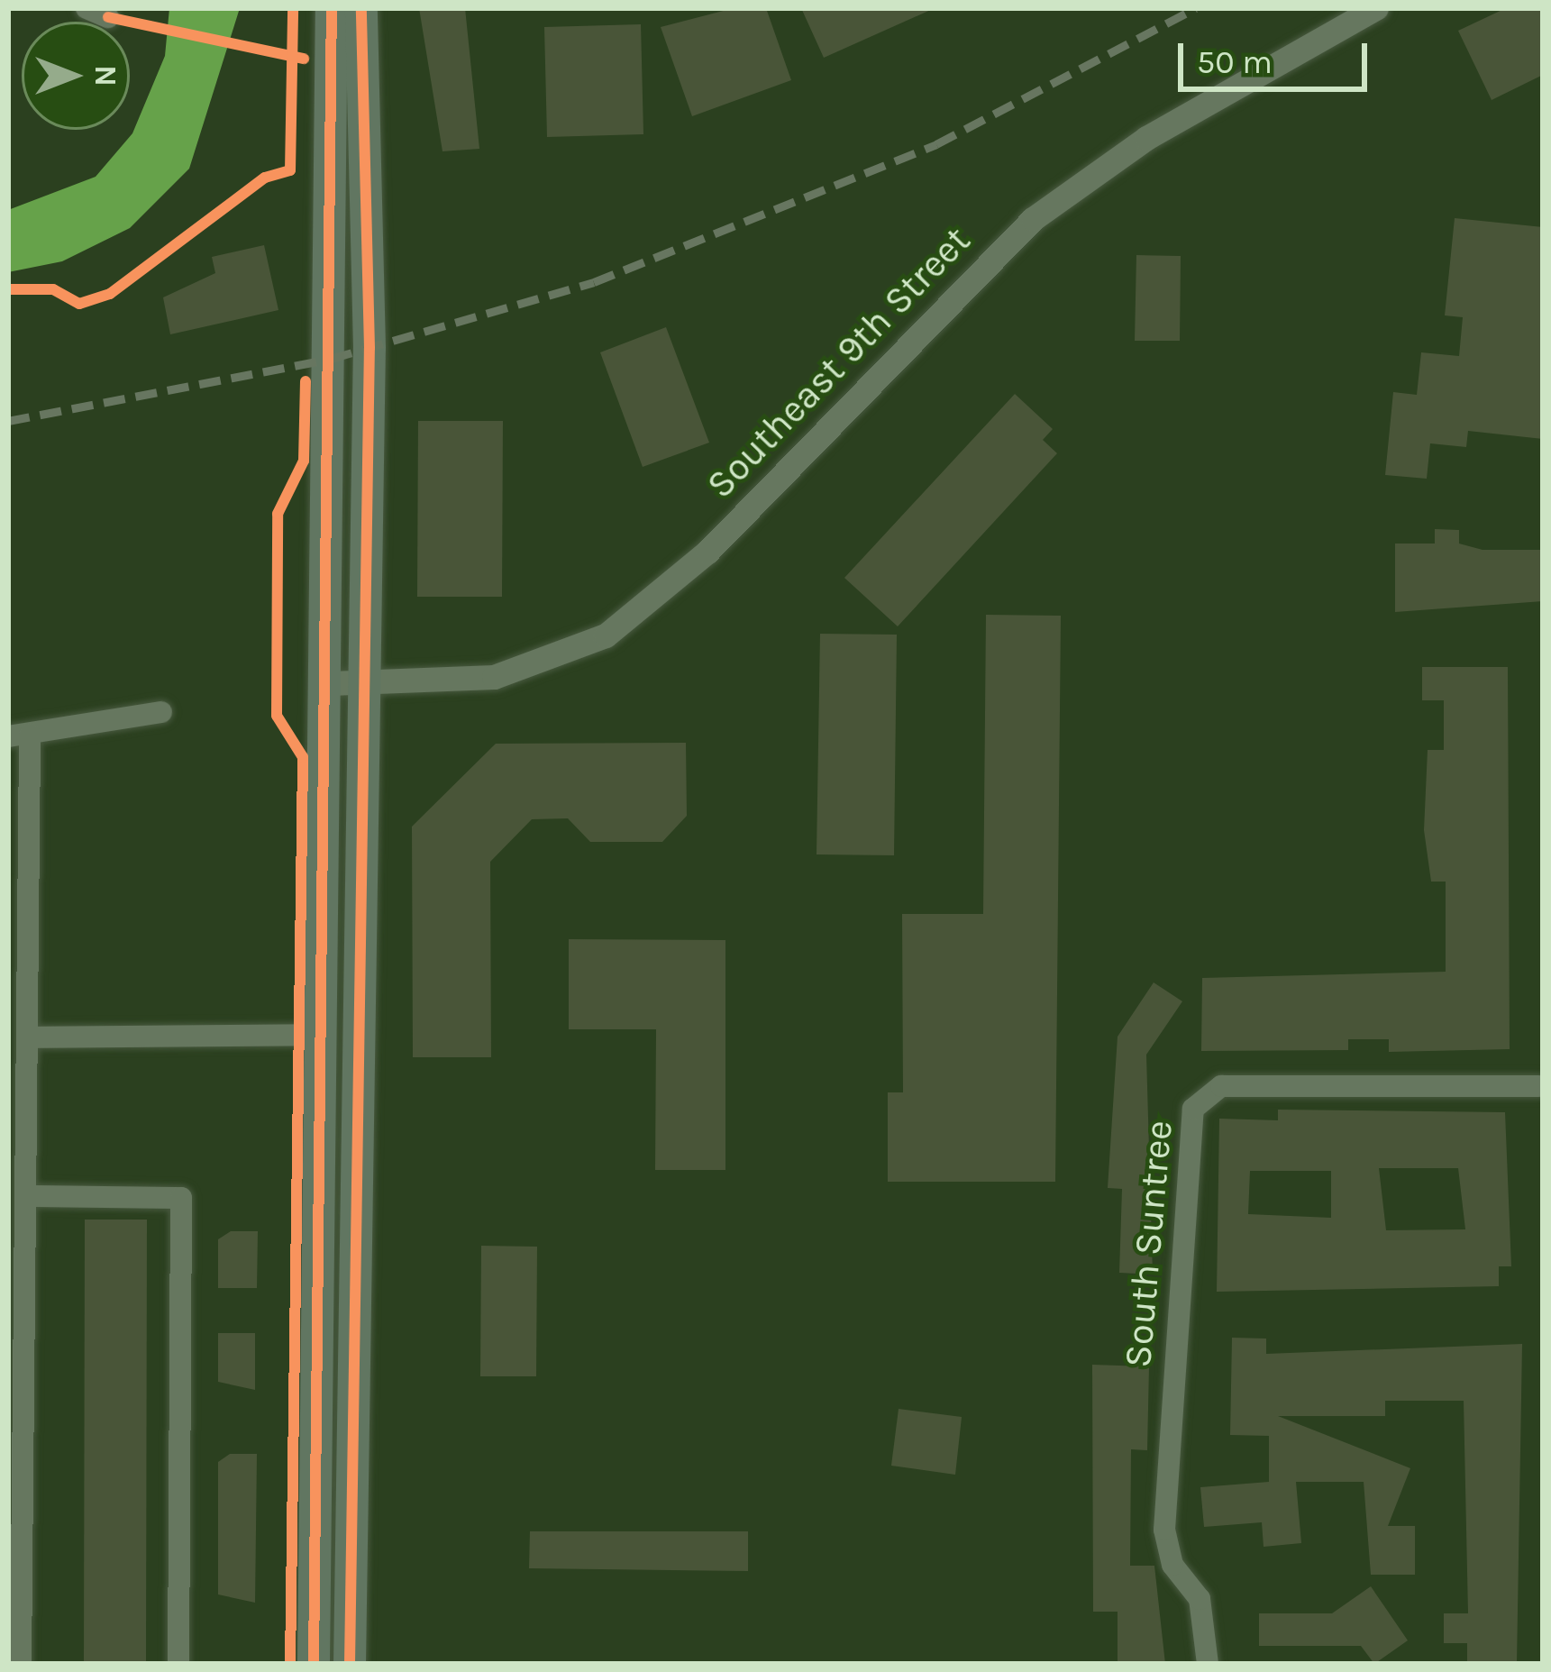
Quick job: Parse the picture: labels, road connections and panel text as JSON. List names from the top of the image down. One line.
{"streets":{"street":["Southeast 9th Street","South Suntree"]},"scale_bar":"50 m","north":"right"}
